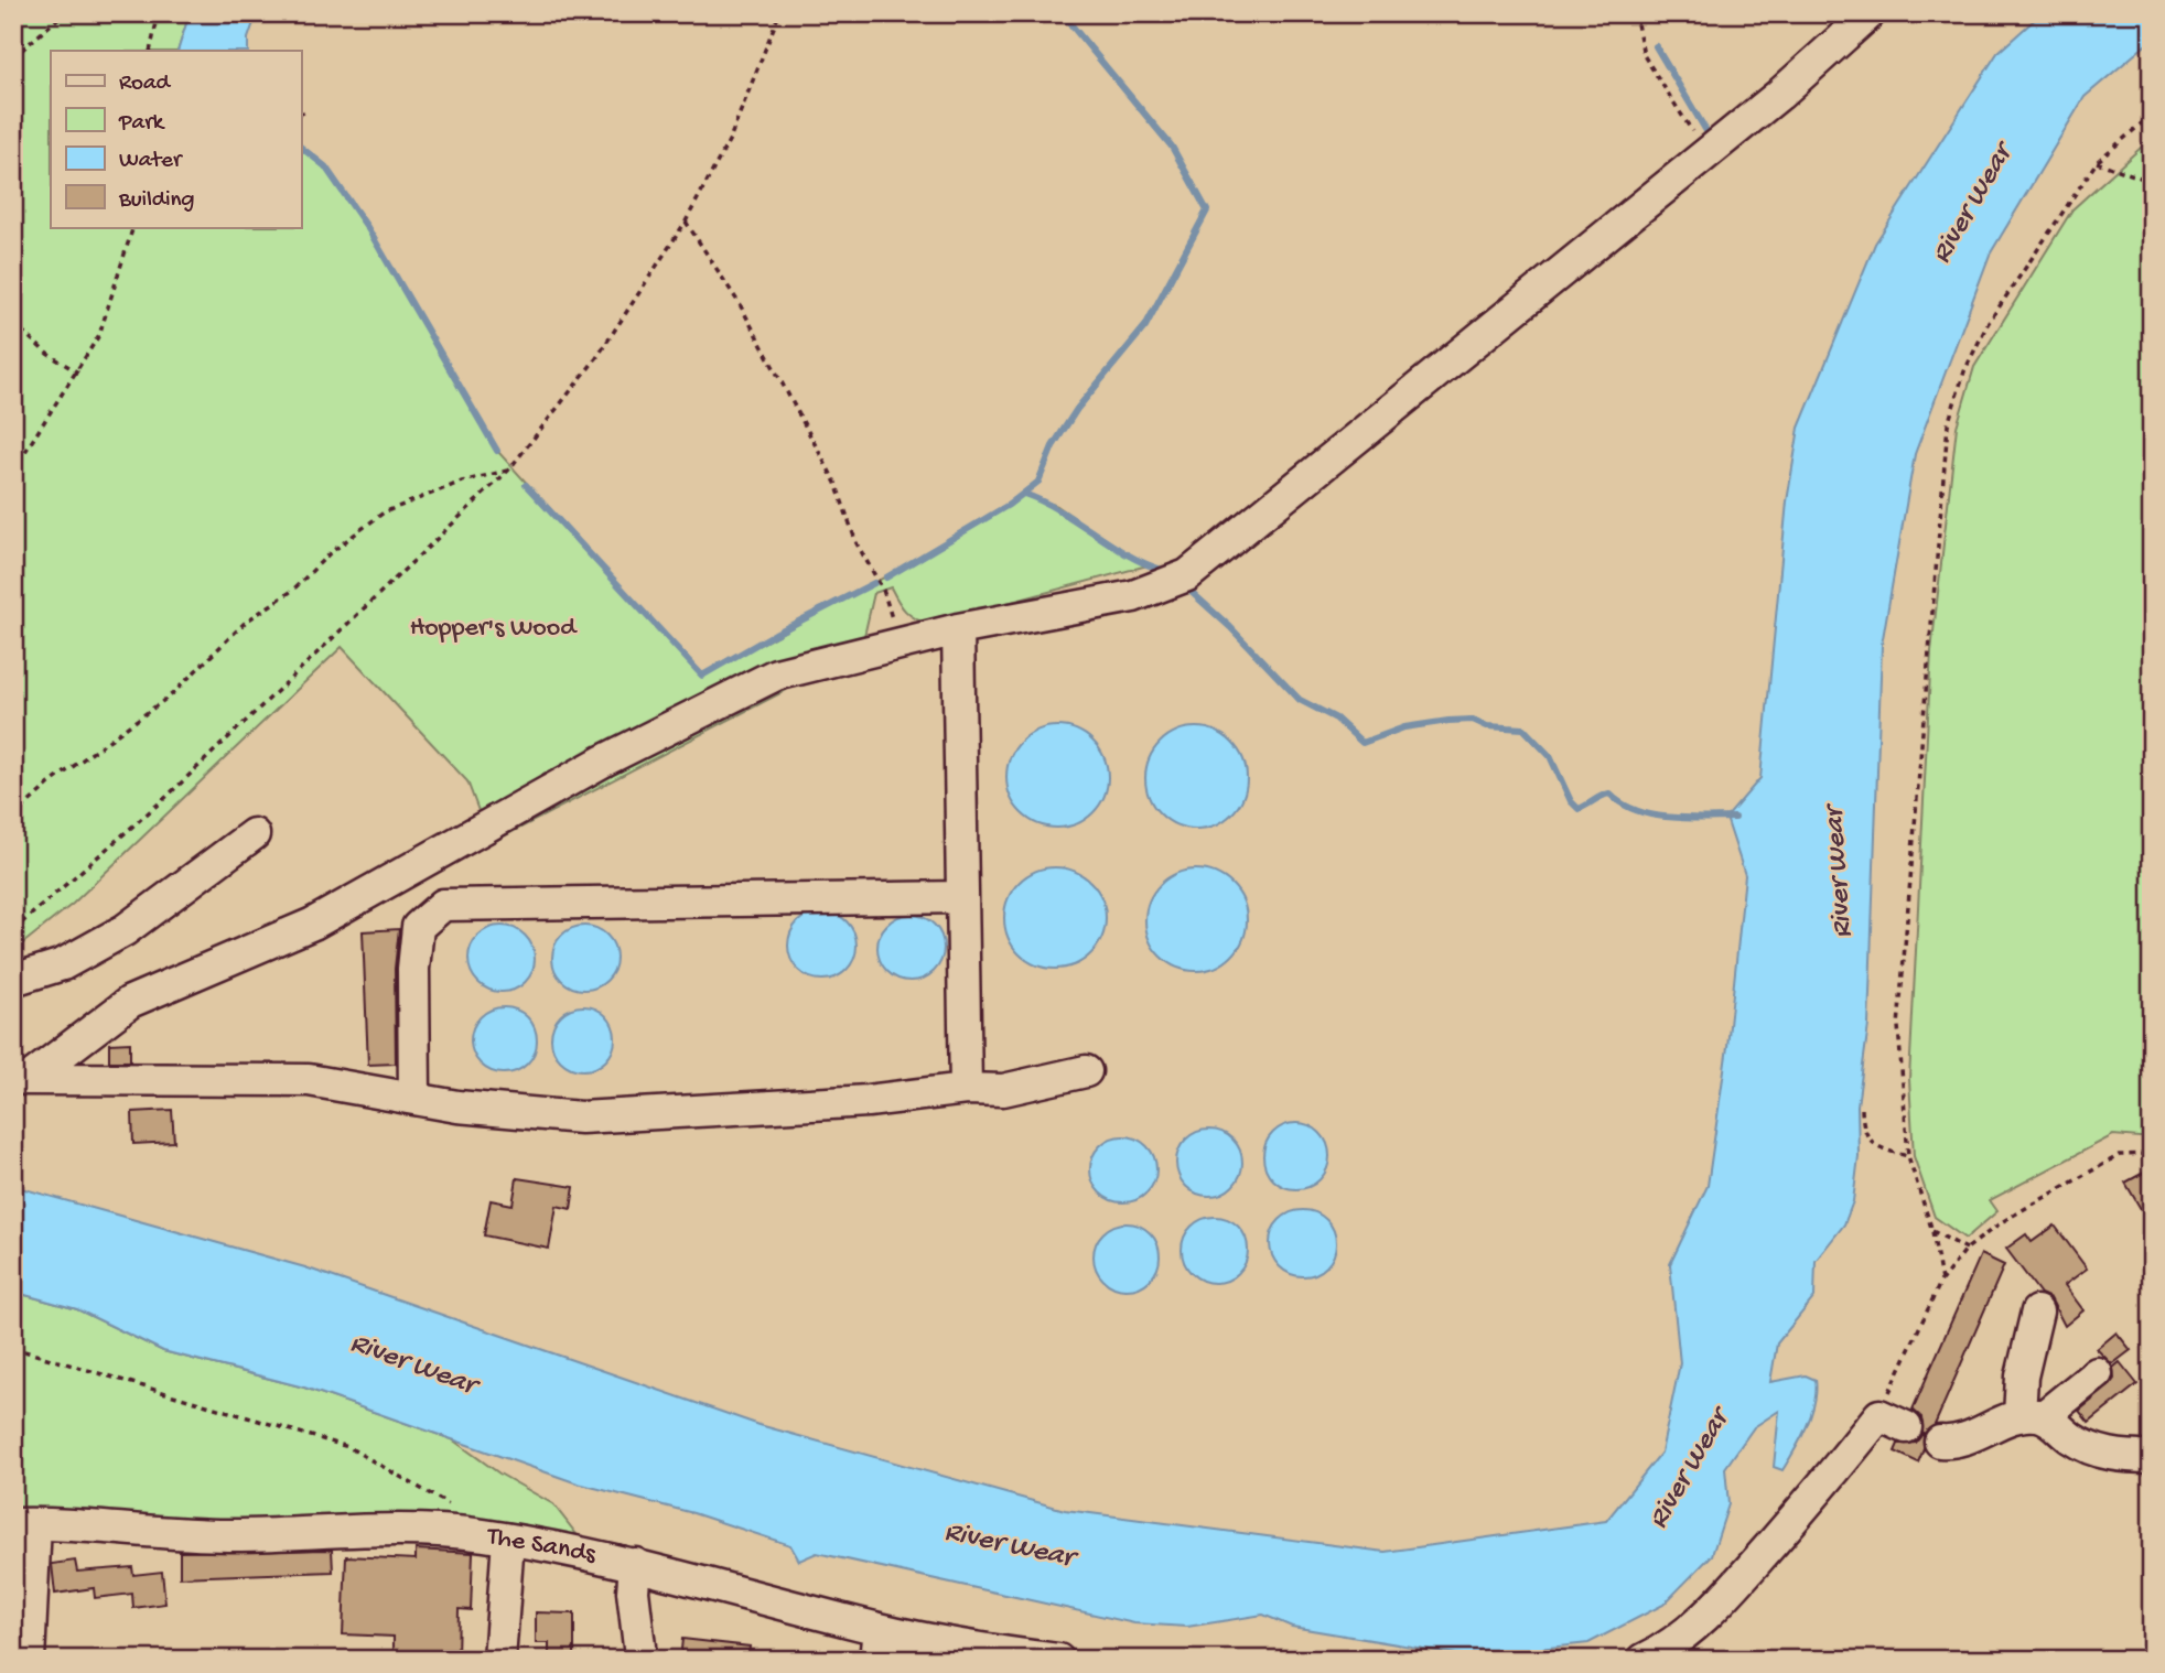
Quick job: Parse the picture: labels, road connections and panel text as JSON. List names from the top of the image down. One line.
{"streets":{"street":["The Sands"]},"water":["River Wear"],"parks":["Hopper's Wood"],"legend":["Road","Park","Water","Building"]}
